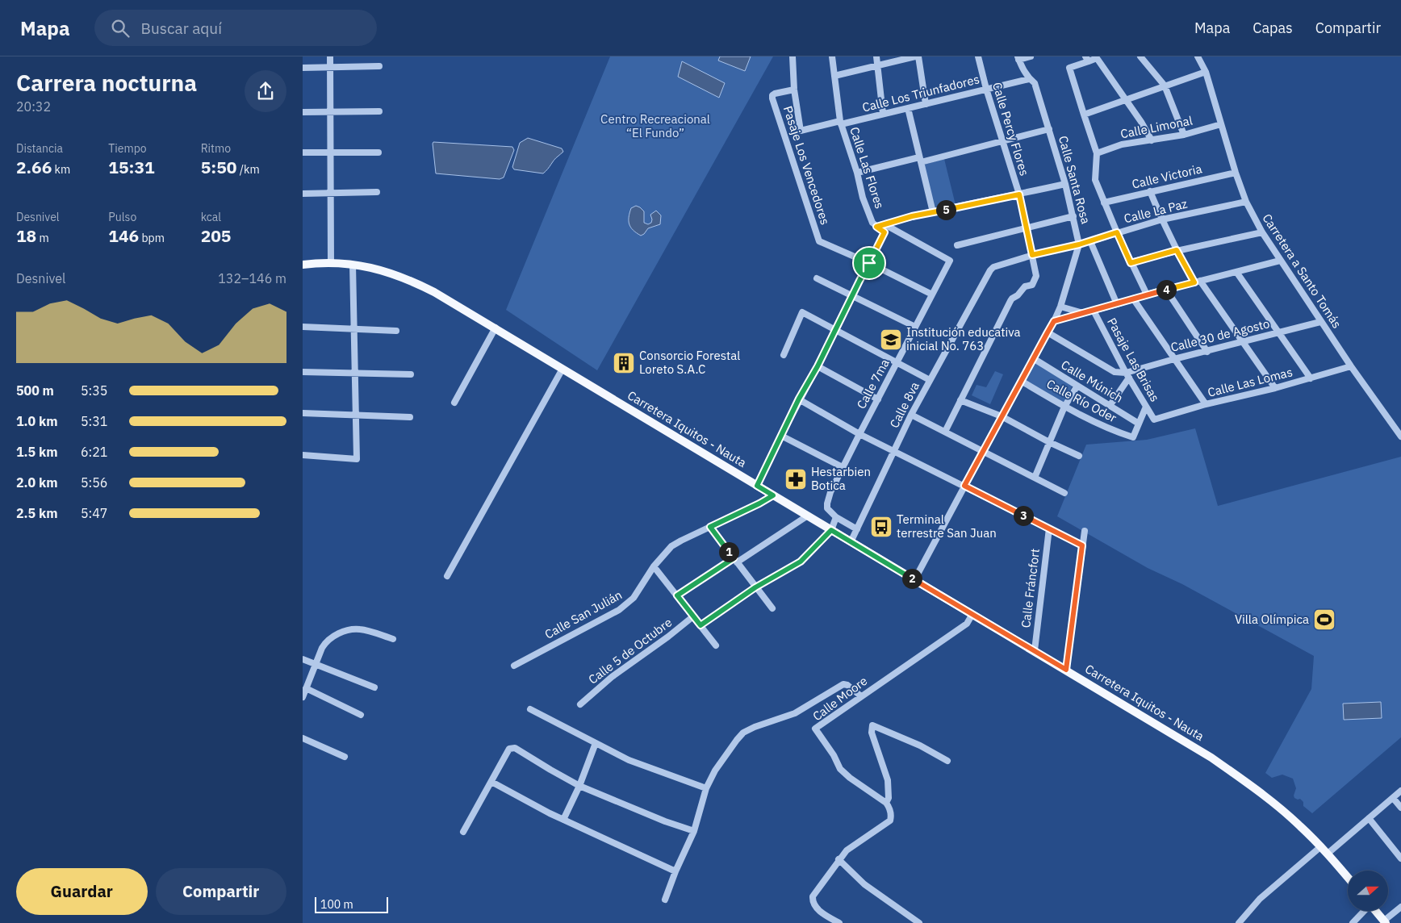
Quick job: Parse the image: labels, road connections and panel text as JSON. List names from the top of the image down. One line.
{"streets":{"main road":["Carretera Iquitos - Nauta"],"street":["Calle Los Triunfadores","Calle Limonal","Calle Percy Flores","Pasaje Los Vencedores","Calle Las Flores","Calle Victoria","Calle Santa Rosa","Calle La Paz","Carretera a Santo Tomás","Calle 30 de Agosto","Pasaje Las Brisas","Calle Múnich","Calle Las Lomas","Calle 7ma","Calle Río Oder","Calle 8va","Calle Fráncfort","Calle San Julián","Calle 5 de Octubre","Calle Moore"]},"crossings":[["Calle Los Triunfadores","Calle Percy Flores"],["Calle Los Triunfadores","Pasaje Los Vencedores"],["Calle Los Triunfadores","Calle Las Flores"],["Calle Los Triunfadores","Calle Santa Rosa"],["Calle Limonal","Carretera a Santo Tomás"],["Calle Percy Flores","Calle La Paz"],["Pasaje Los Vencedores","Calle Las Flores"],["Calle Victoria","Carretera a Santo Tomás"],["Calle Santa Rosa","Calle La Paz"],["Calle Santa Rosa","Calle Múnich"],["Calle Santa Rosa","Calle Río Oder"],["Calle Santa Rosa","Carretera Iquitos - Nauta"],["Calle La Paz","Carretera a Santo Tomás"],["Calle La Paz","Pasaje Las Brisas"],["Calle La Paz","Calle 8va"],["Carretera a Santo Tomás","Calle 30 de Agosto"],["Carretera a Santo Tomás","Calle Las Lomas"],["Calle 30 de Agosto","Pasaje Las Brisas"],["Pasaje Las Brisas","Calle Las Lomas"],["Calle Múnich","Calle Río Oder"],["Calle 7ma","Calle 8va"],["Calle 8va","Carretera Iquitos - Nauta"],["Carretera Iquitos - Nauta","Calle Fráncfort"],["Carretera Iquitos - Nauta","Calle San Julián"],["Carretera Iquitos - Nauta","Calle Moore"]],"parks":["Centro Recreacional “El Fundo”"],"places":{"school or university":["Institución educativa inicial No. 763"],"building":["Consorcio Forestal Loreto S.A.C"],"pharmacy":["Hestarbien Botica"],"bus stop":["Terminal terrestre San Juan"],"sports":["Villa Olímpica"]},"scale_bar":"100 m","north":"right","page":{"header":"Mapa","search":"Buscar aquí","nav":["Mapa","Capas","Compartir"],"heading":["Carrera nocturna","20:32"],"stats":[["Distancia","2.66 km"],["Tiempo","15:31"],["Ritmo","5:50 /km"],["Desnivel","18 m"],["Pulso","146 bpm"],["kcal","205"]],"pins":["5","4","3","1","2"],"chart":["Desnivel","132–146 m"],"list":[{"name":"500 m","note":"5:35"},{"name":"1.0 km","note":"5:31"},{"name":"1.5 km","note":"6:21"},{"name":"2.0 km","note":"5:56"},{"name":"2.5 km","note":"5:47"}],"buttons":["Guardar","Compartir"],"scale":"100 m"}}
